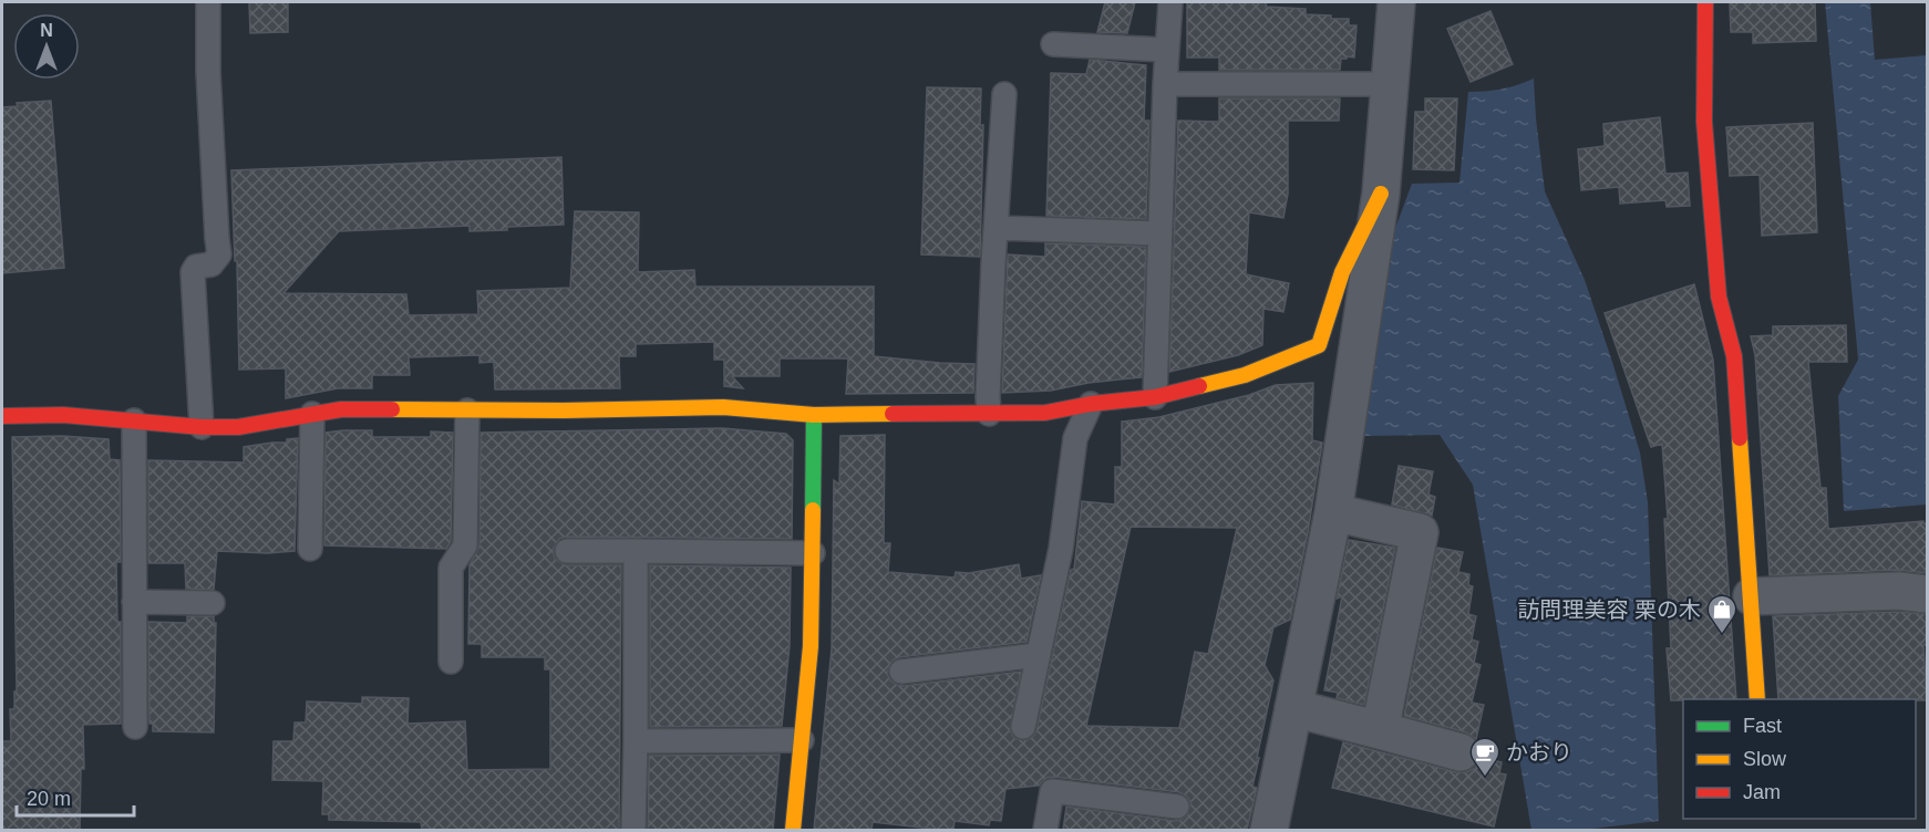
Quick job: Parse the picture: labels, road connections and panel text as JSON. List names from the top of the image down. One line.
{"places":{"shop":["訪問理美容 栗の木"],"cafe":["かおり"]},"legend":["Fast","Slow","Jam"],"scale_bar":"20 m","north":"top"}
